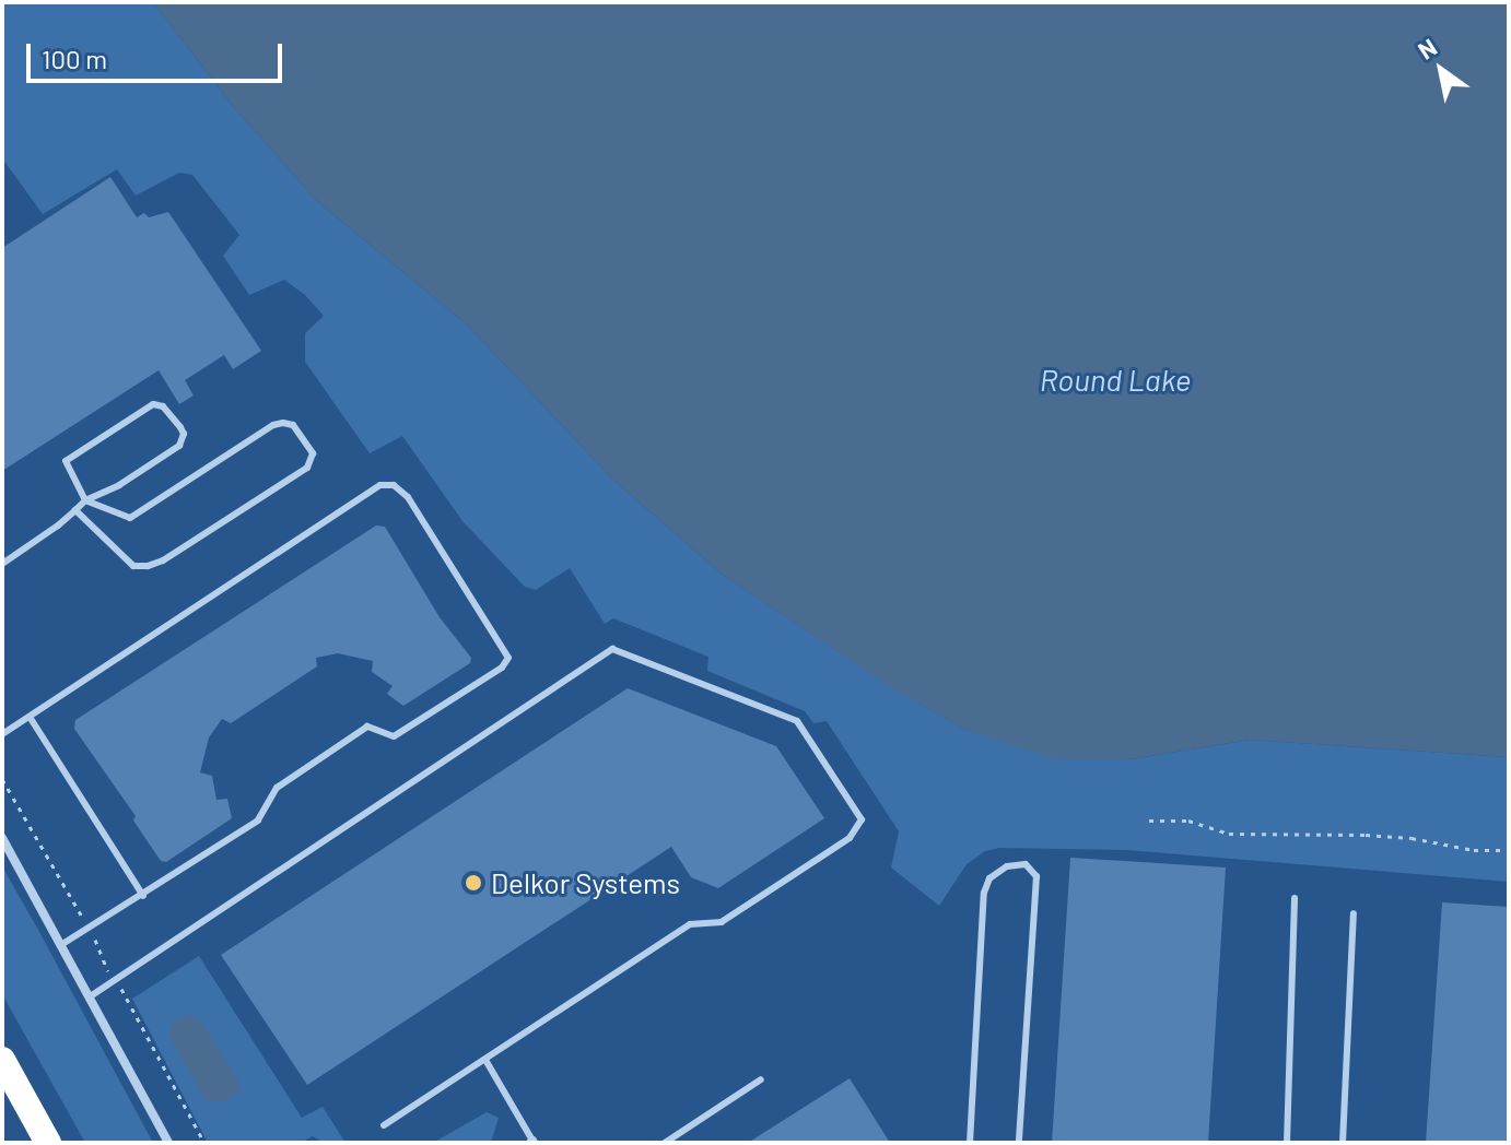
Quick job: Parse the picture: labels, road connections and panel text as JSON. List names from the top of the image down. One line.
{"water":["Round Lake"],"places":["Delkor Systems"],"scale_bar":"100 m","north":"top left"}
